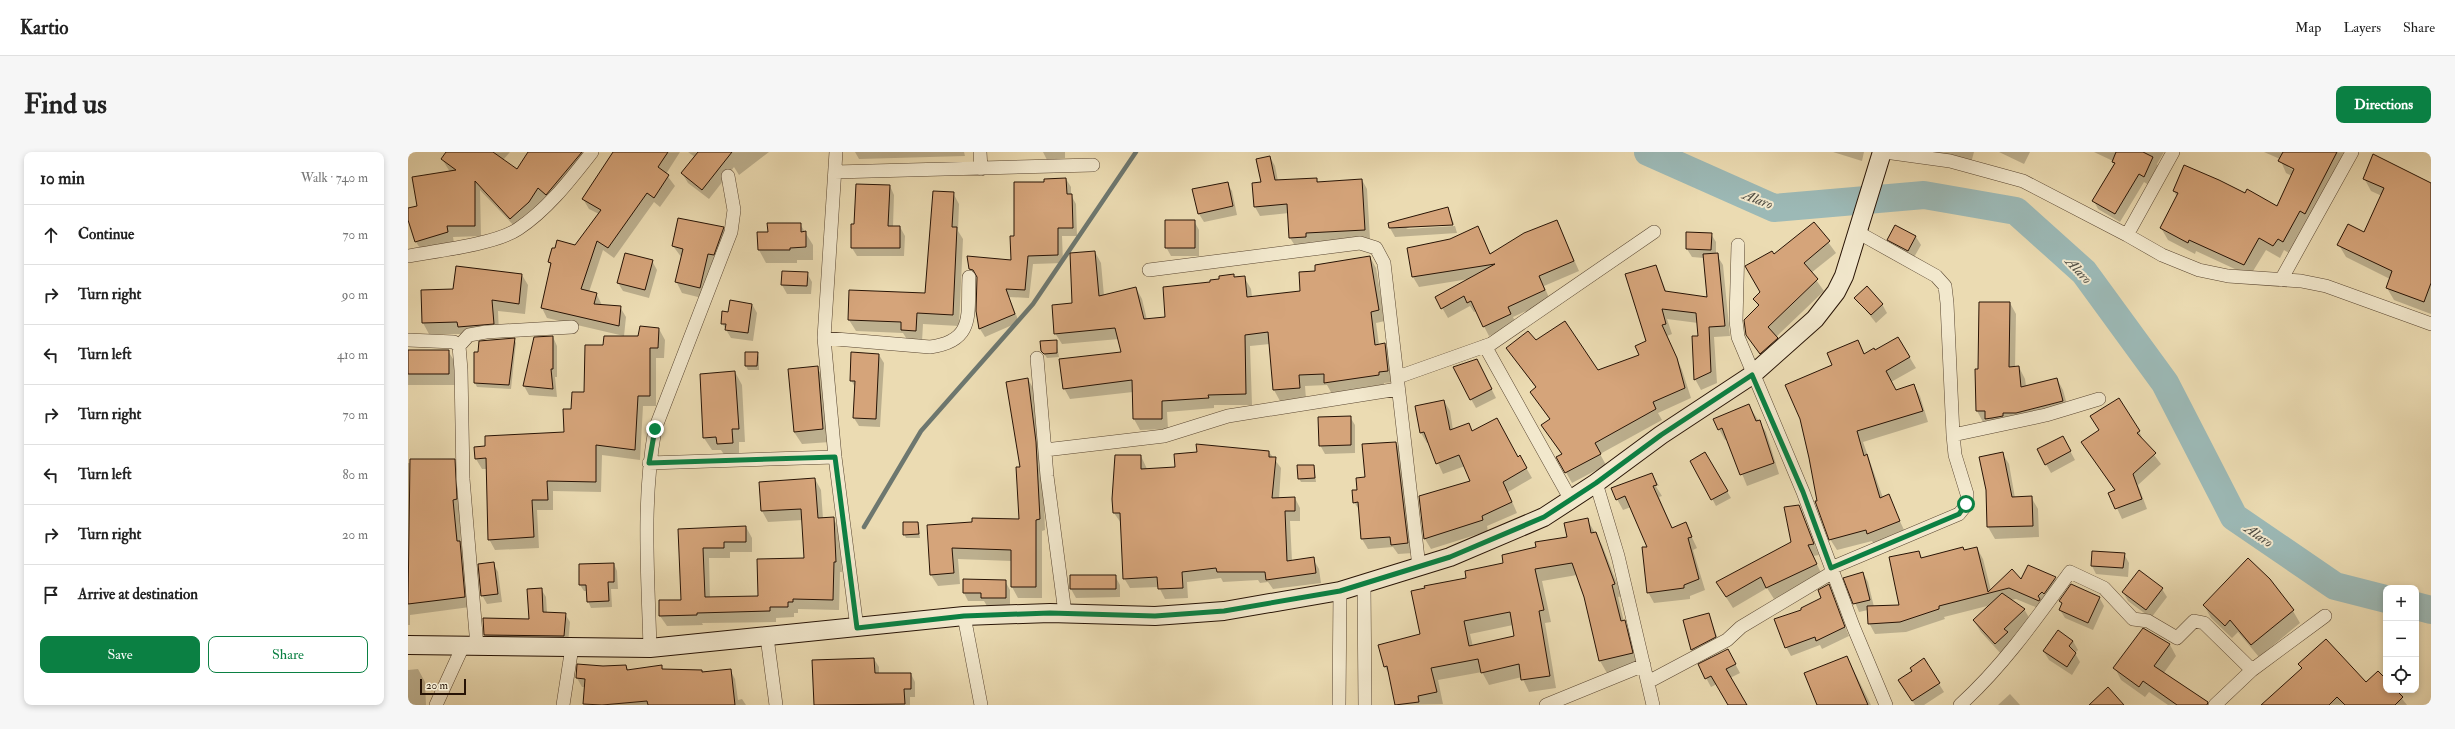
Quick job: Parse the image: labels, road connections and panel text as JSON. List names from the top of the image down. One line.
{"water":["Alaro"],"scale_bar":"20 m","page":{"header":"Kartio","nav":["Map","Layers","Share"],"buttons":["Directions",["Save","Share"]],"title":"Find us","heading":["10 min","Walk · 740 m"],"list":[["Continue","70 m"],["Turn right","90 m"],["Turn left","410 m"],["Turn right","70 m"],["Turn left","80 m"],["Turn right","20 m"],"Arrive at destination"],"map_buttons":["+","−"],"scale":"20 m"}}
